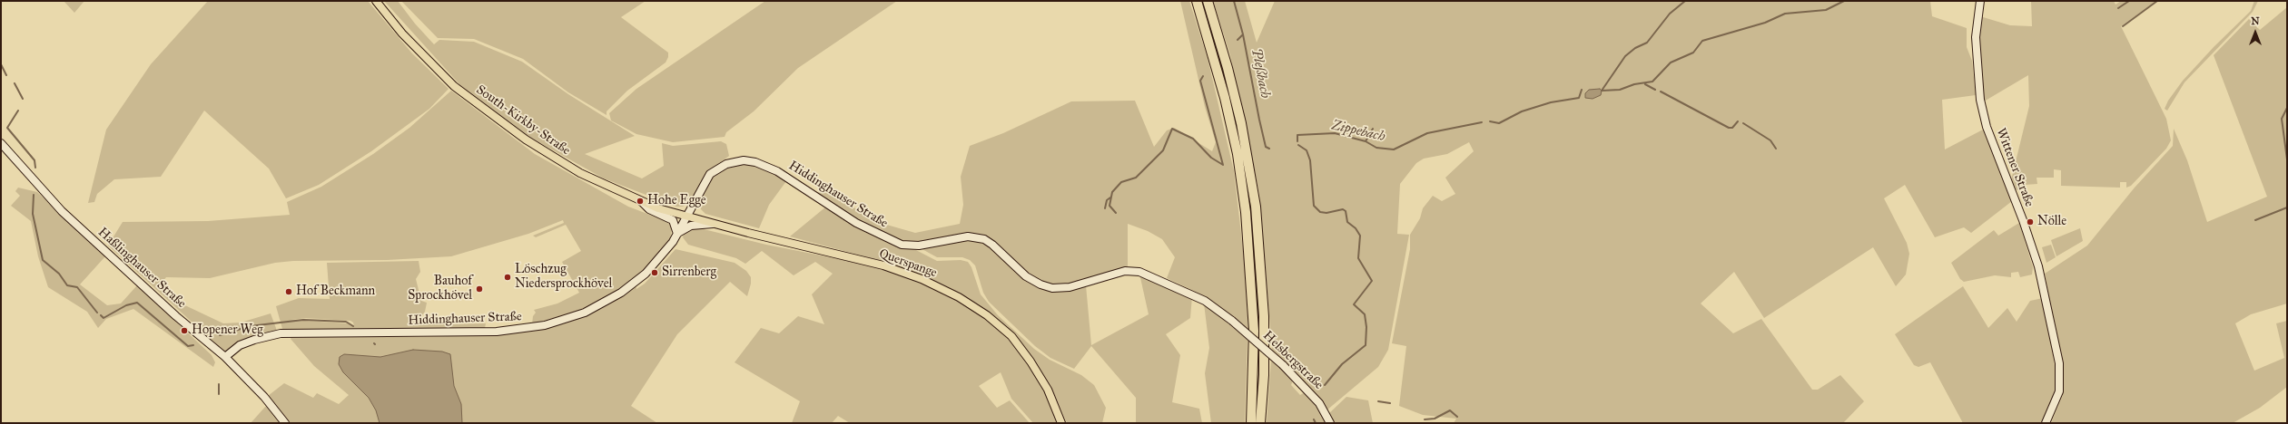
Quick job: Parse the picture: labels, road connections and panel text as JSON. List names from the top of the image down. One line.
{"streets":{"main road":["South-Kirkby-Straße","Querspange"],"street":["Wittener Straße","Hiddinghauser Straße","Haßlinghauser Straße","Helsbergstraße"]},"crossings":[["South-Kirkby-Straße","Hiddinghauser Straße"],["South-Kirkby-Straße","Querspange"],["Hiddinghauser Straße","Querspange"],["Hiddinghauser Straße","Haßlinghauser Straße"],["Hiddinghauser Straße","Helsbergstraße"]],"water":["Pleßbach","Zippebach"],"places":["Hohe Egge","Nölle","Sirrenberg","Löschzug Niedersprockhövel","Bauhof Sprockhövel","Hof Beckmann","Hopener Weg"],"north":"top"}
